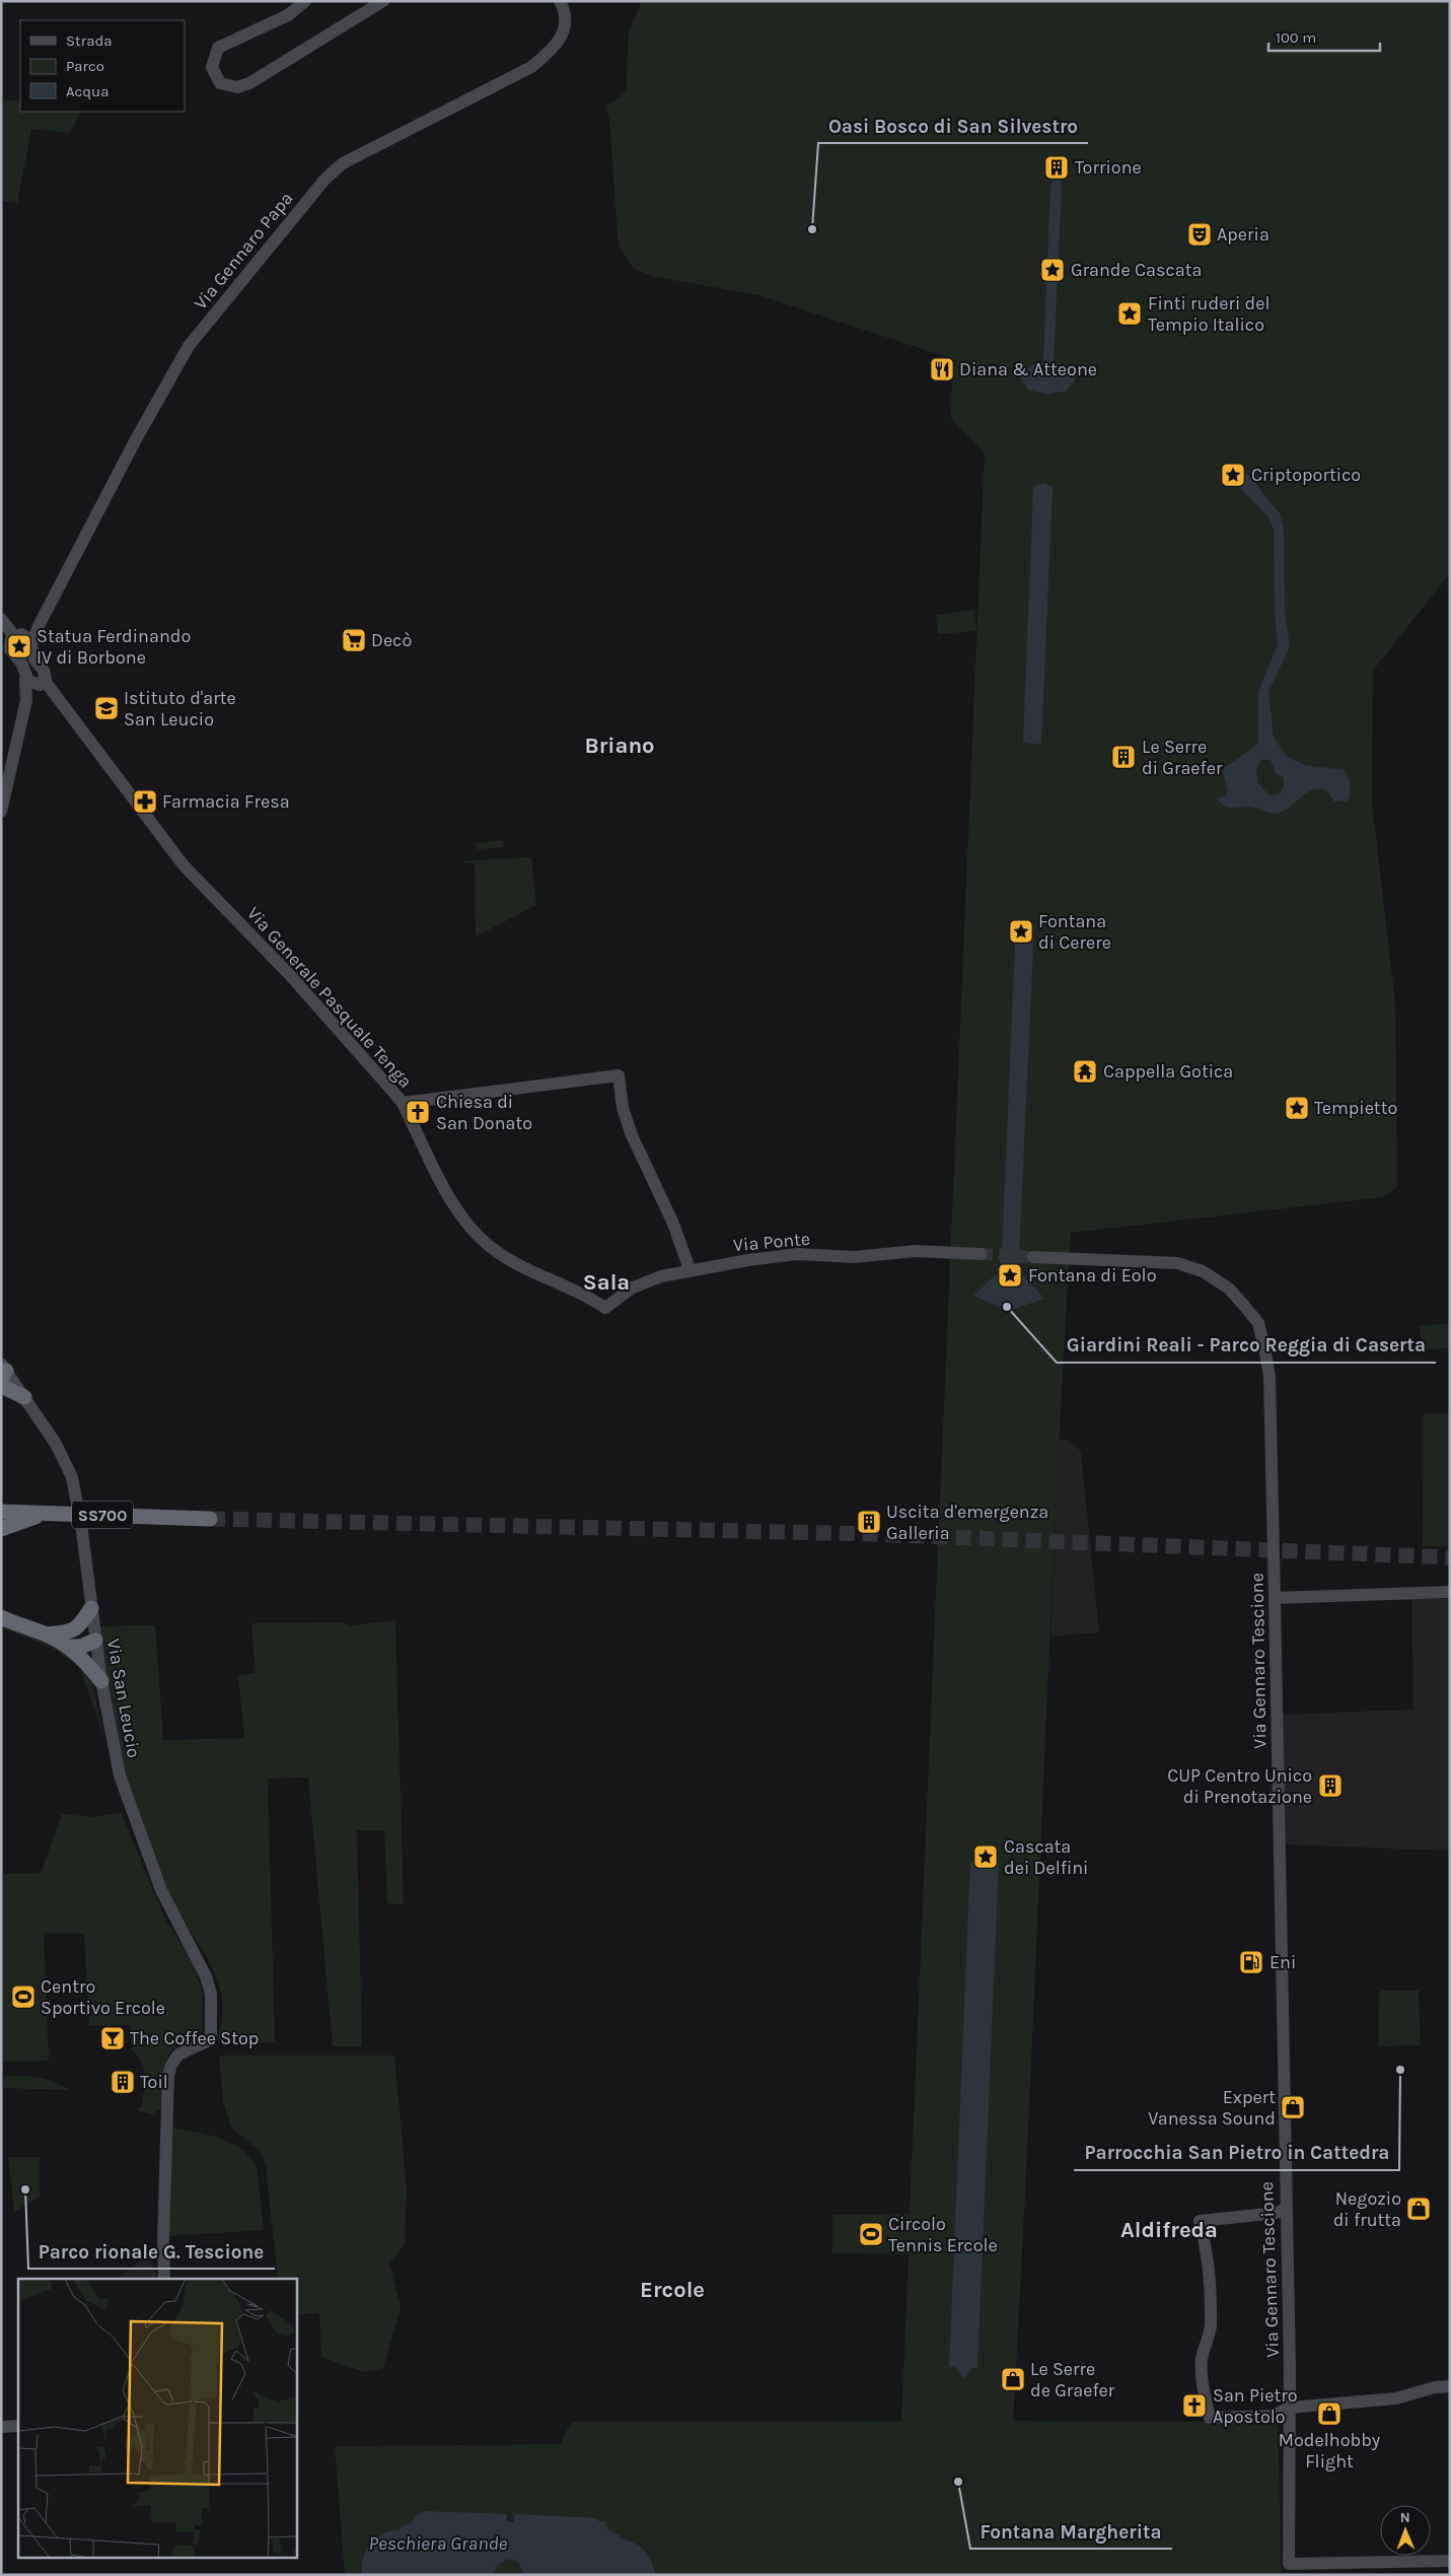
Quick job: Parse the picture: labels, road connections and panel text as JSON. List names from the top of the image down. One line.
{"streets":{"highway":["SS700"],"street":["Via Gennaro Papa","Via Generale Pasquale Tenga","Via Ponte","Via Gennaro Tescione","Via San Leucio"]},"crossings":[["Via Generale Pasquale Tenga","Via Ponte"]],"districts":["Briano","Sala","Aldifreda","Ercole"],"water":["Peschiera Grande"],"places":{"building":["Torrione","Le Serre di Graefer","Uscita d'emergenza Galleria","CUP Centro Unico di Prenotazione","Toil"],"other":["Oasi Bosco di San Silvestro","Giardini Reali - Parco Reggia di Caserta","Parrocchia San Pietro in Cattedra","Parco rionale G. Tescione","Fontana Margherita"],"theatre":["Aperia"],"place":["Grande Cascata","Finti ruderi del Tempio Italico","Criptoportico","Statua Ferdinando IV di Borbone","Fontana di Cerere","Tempietto","Fontana di Eolo","Cascata dei Delfini"],"restaurant":["Diana & Atteone"],"supermarket":["Decò"],"school or university":["Istituto d'arte San Leucio"],"pharmacy":["Farmacia Fresa"],"temple":["Cappella Gotica"],"church":["Chiesa di San Donato","San Pietro Apostolo"],"fuel station":["Eni"],"sports":["Centro Sportivo Ercole","Circolo Tennis Ercole"],"bar":["The Coffee Stop"],"shop":["Expert Vanessa Sound","Negozio di frutta","Le Serre de Graefer","Modelhobby Flight"]},"legend":["Strada","Parco","Acqua"],"scale_bar":"100 m","north":"top"}
